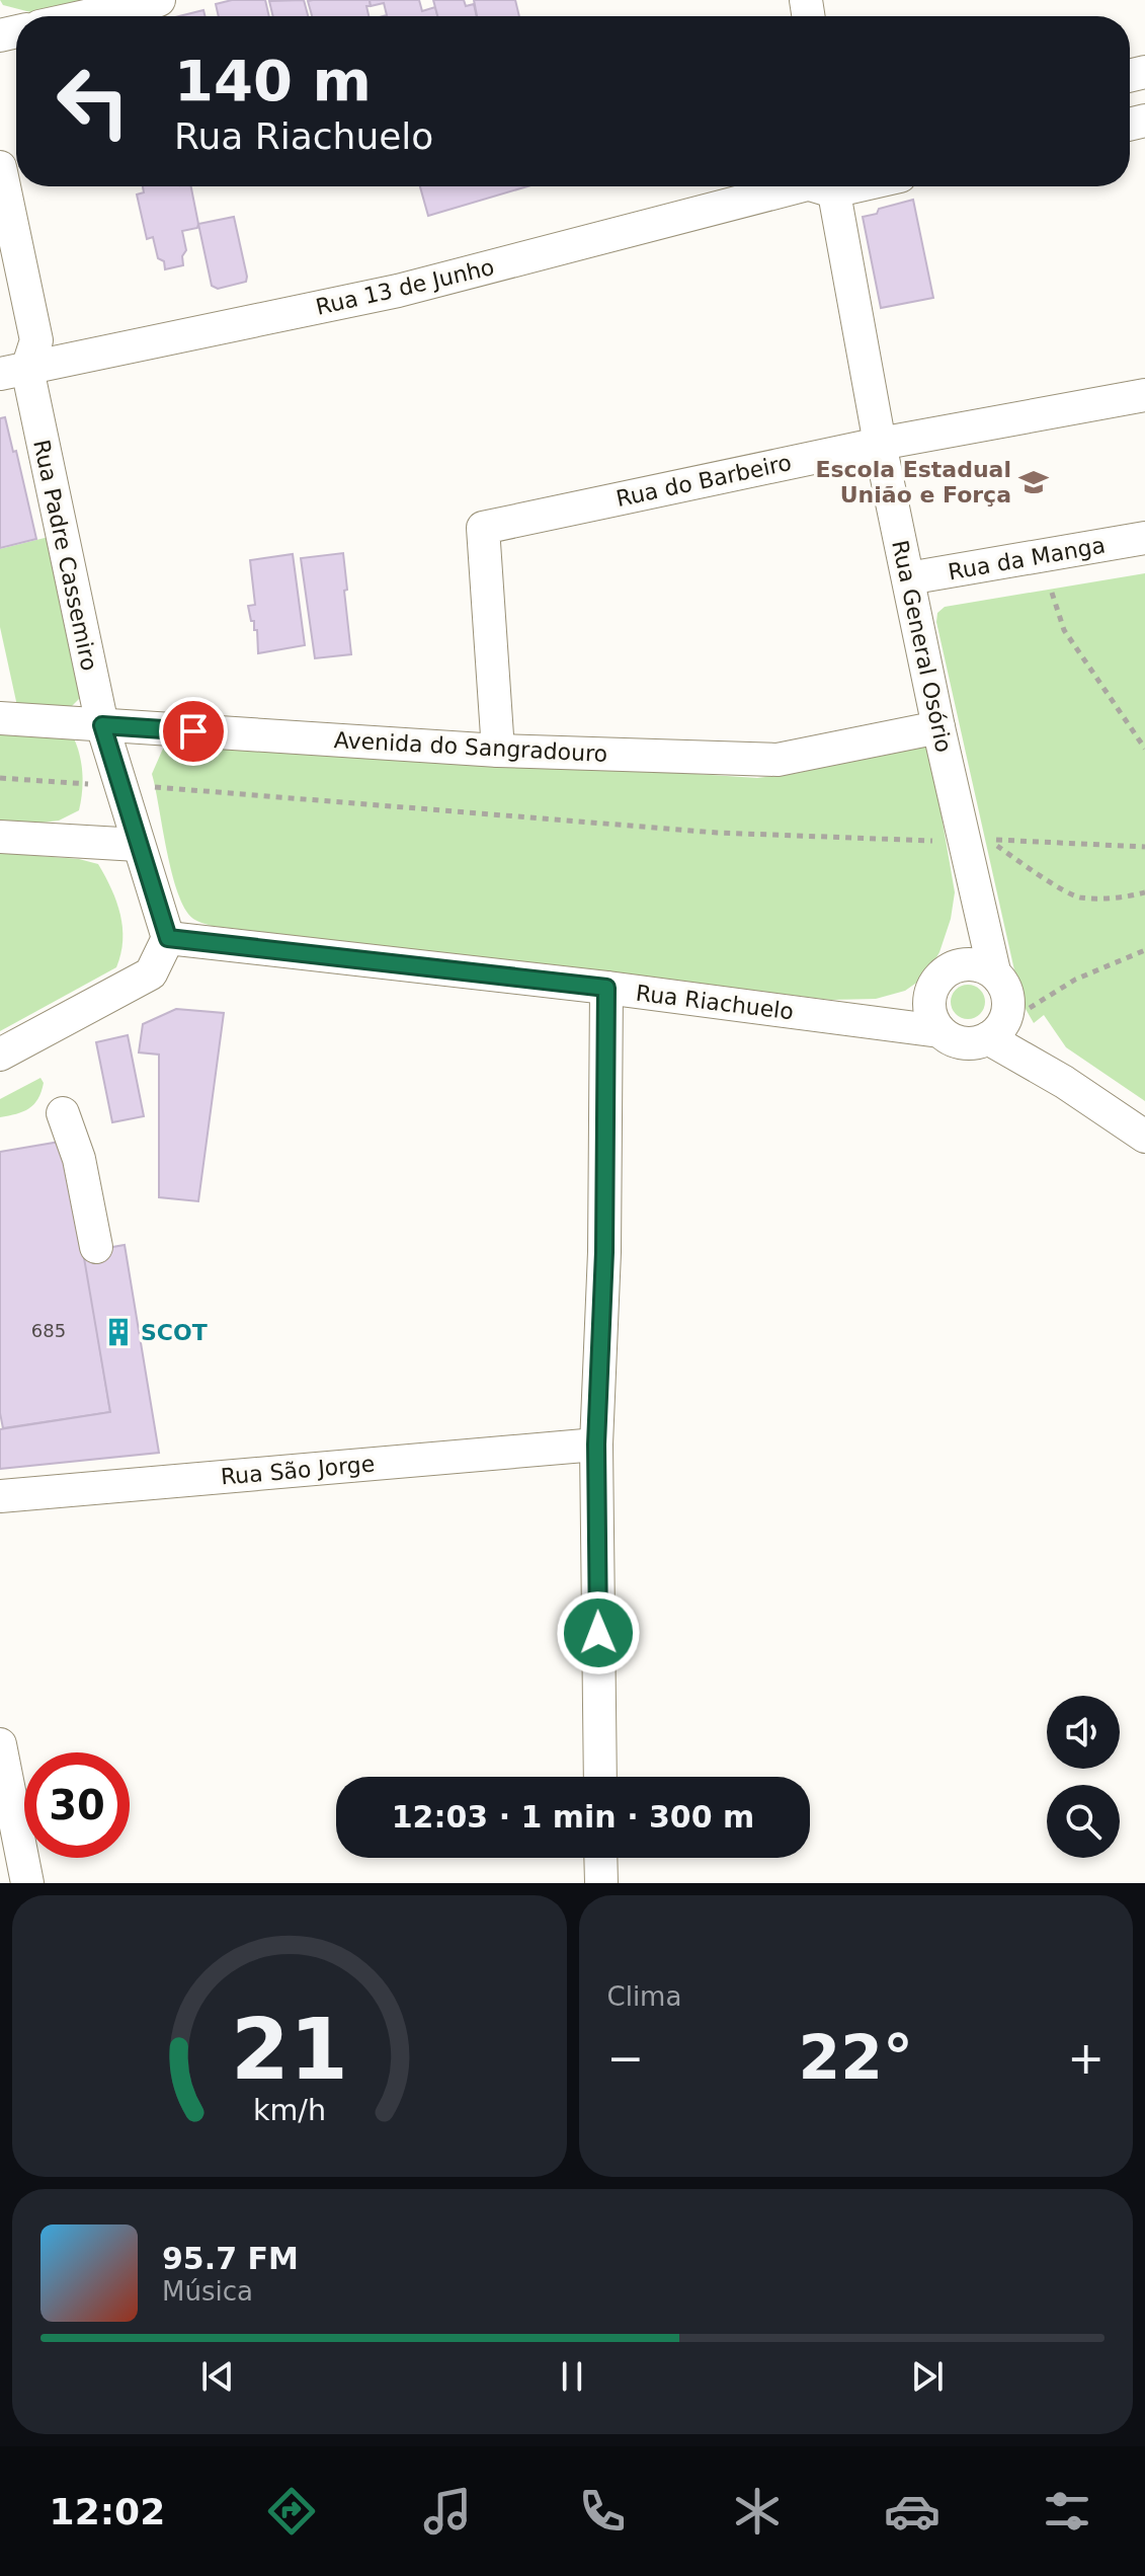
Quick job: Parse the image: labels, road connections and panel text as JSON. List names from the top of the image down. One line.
{"streets":{"street":["Rua 13 de Junho","Rua do Barbeiro","Rua Padre Cassemiro","Rua da Manga","Rua General Osório","Avenida do Sangradouro","Rua Riachuelo","Rua São Jorge"]},"crossings":[["Rua 13 de Junho","Rua Padre Cassemiro"],["Rua do Barbeiro","Rua General Osório"],["Rua do Barbeiro","Avenida do Sangradouro"],["Rua Padre Cassemiro","Avenida do Sangradouro"],["Rua Padre Cassemiro","Rua Riachuelo"],["Rua da Manga","Rua General Osório"],["Rua General Osório","Avenida do Sangradouro"],["Rua General Osório","Rua Riachuelo"]],"places":{"school or university":["Escola Estadual União e Força"],"building":["SCOT"]},"house_numbers":["685"],"page":{"turn":["140 m","Rua Riachuelo"],"limit":"30","trip":"12:03 · 1 min · 300 m","tile":"Clima","heat":["−","22°","+"],"song":["95.7 FM","Música"],"tabs":"12:02","gauge":["21","km/h"]}}
